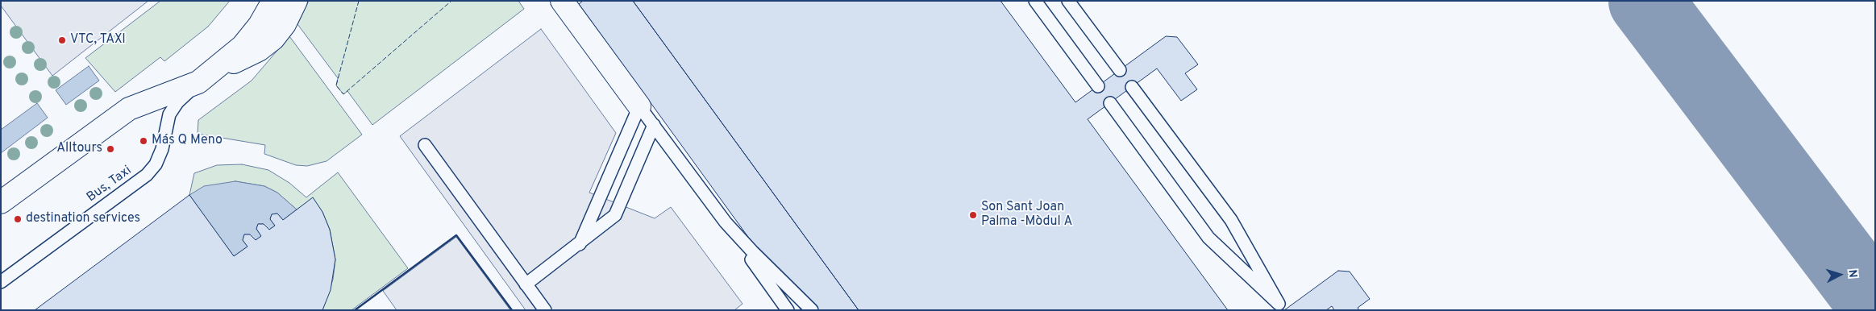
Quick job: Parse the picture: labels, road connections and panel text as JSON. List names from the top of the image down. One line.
{"streets":{"lane":["Bus, Taxi"]},"places":["VTC, TAXI","Más Q Meno","Alltours","Son Sant Joan Palma -Mòdul A","destination services"],"north":"right"}
